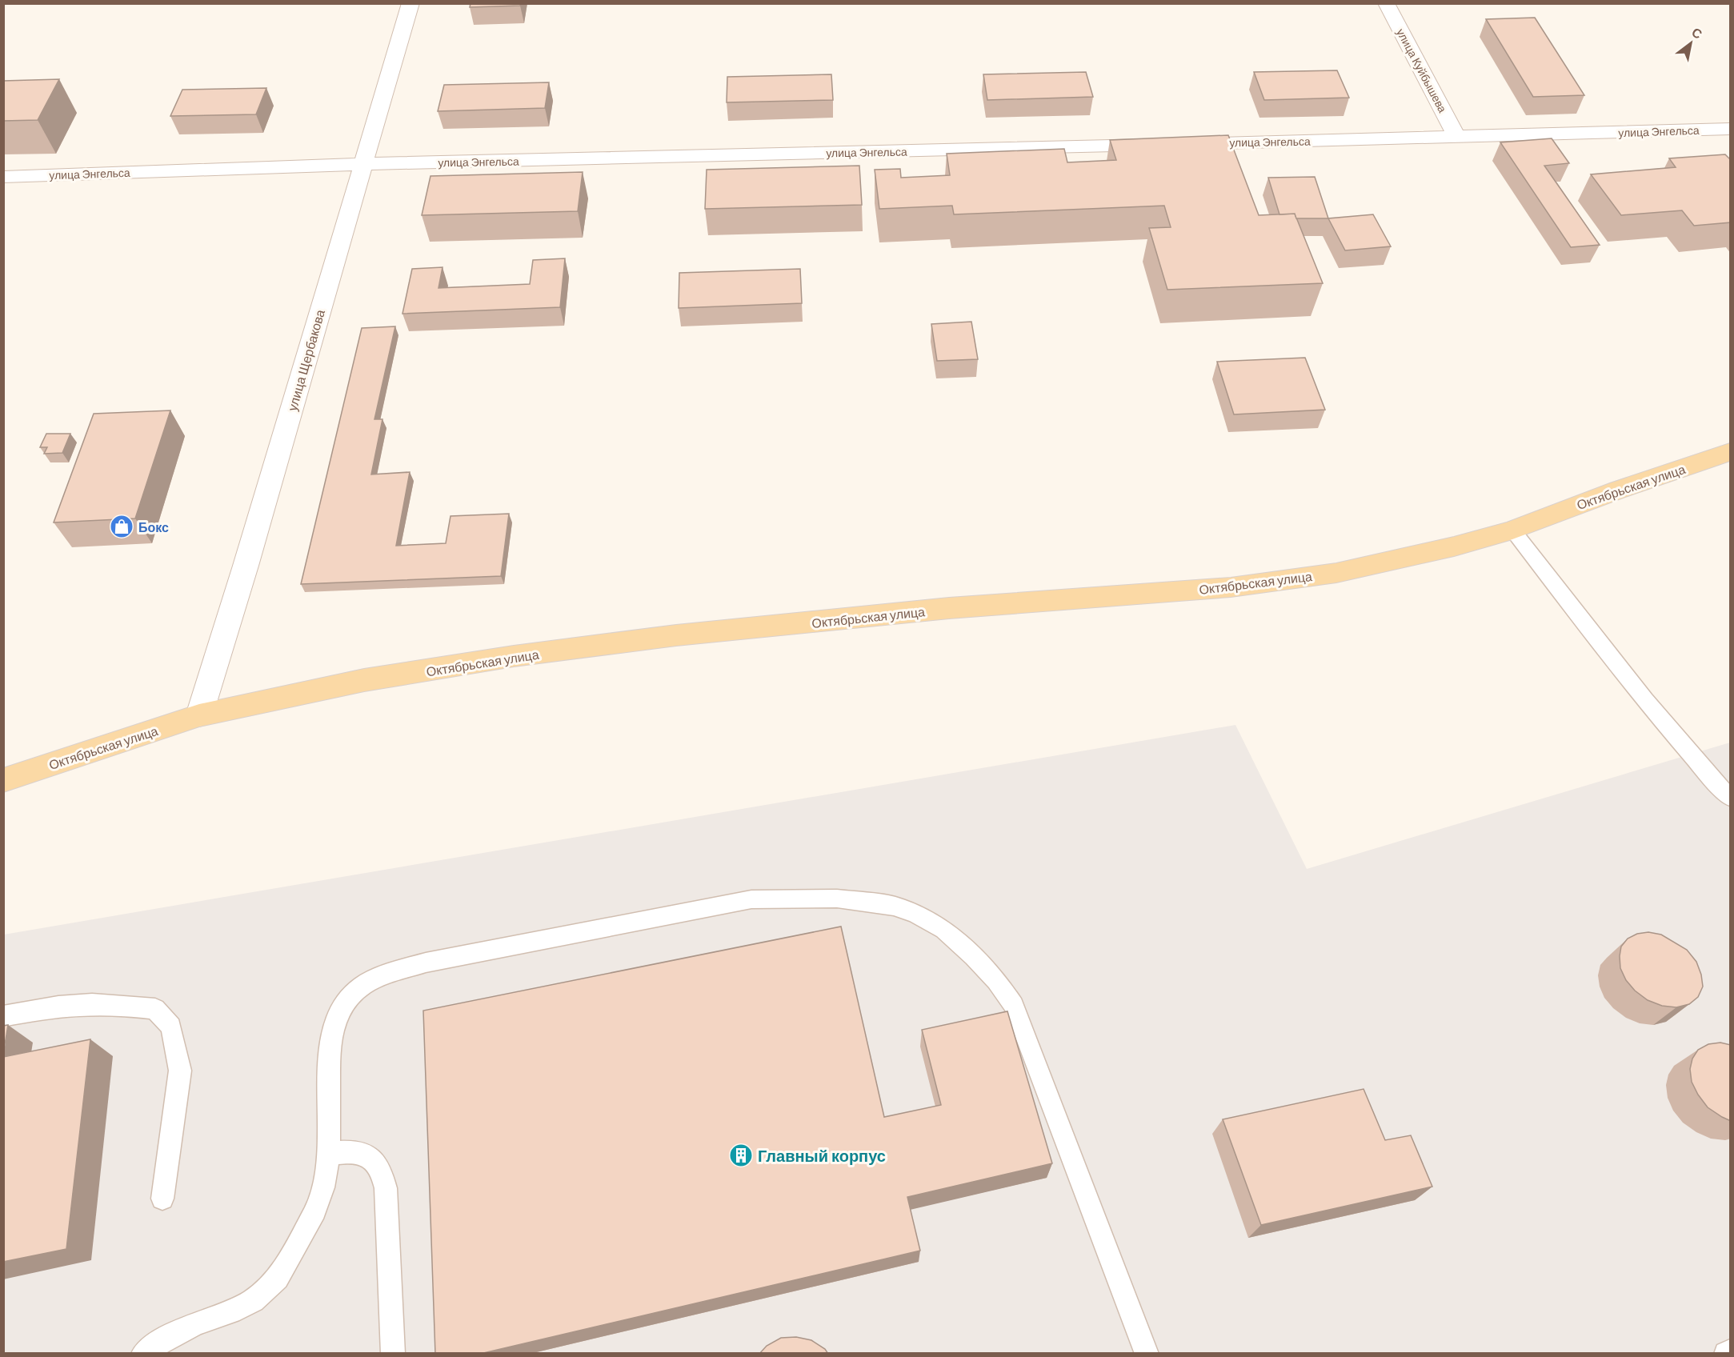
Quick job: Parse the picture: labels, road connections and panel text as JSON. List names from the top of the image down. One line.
{"streets":{"main road":["Октябрьская улица"],"street":["улица Куйбышева","улица Энгельса","улица Щербакова"]},"crossings":[["улица Куйбышева","улица Энгельса"],["улица Энгельса","улица Щербакова"],["улица Щербакова","Октябрьская улица"]],"places":{"shop":["Бокс"],"building":["Главный корпус"]},"north":"top right"}
